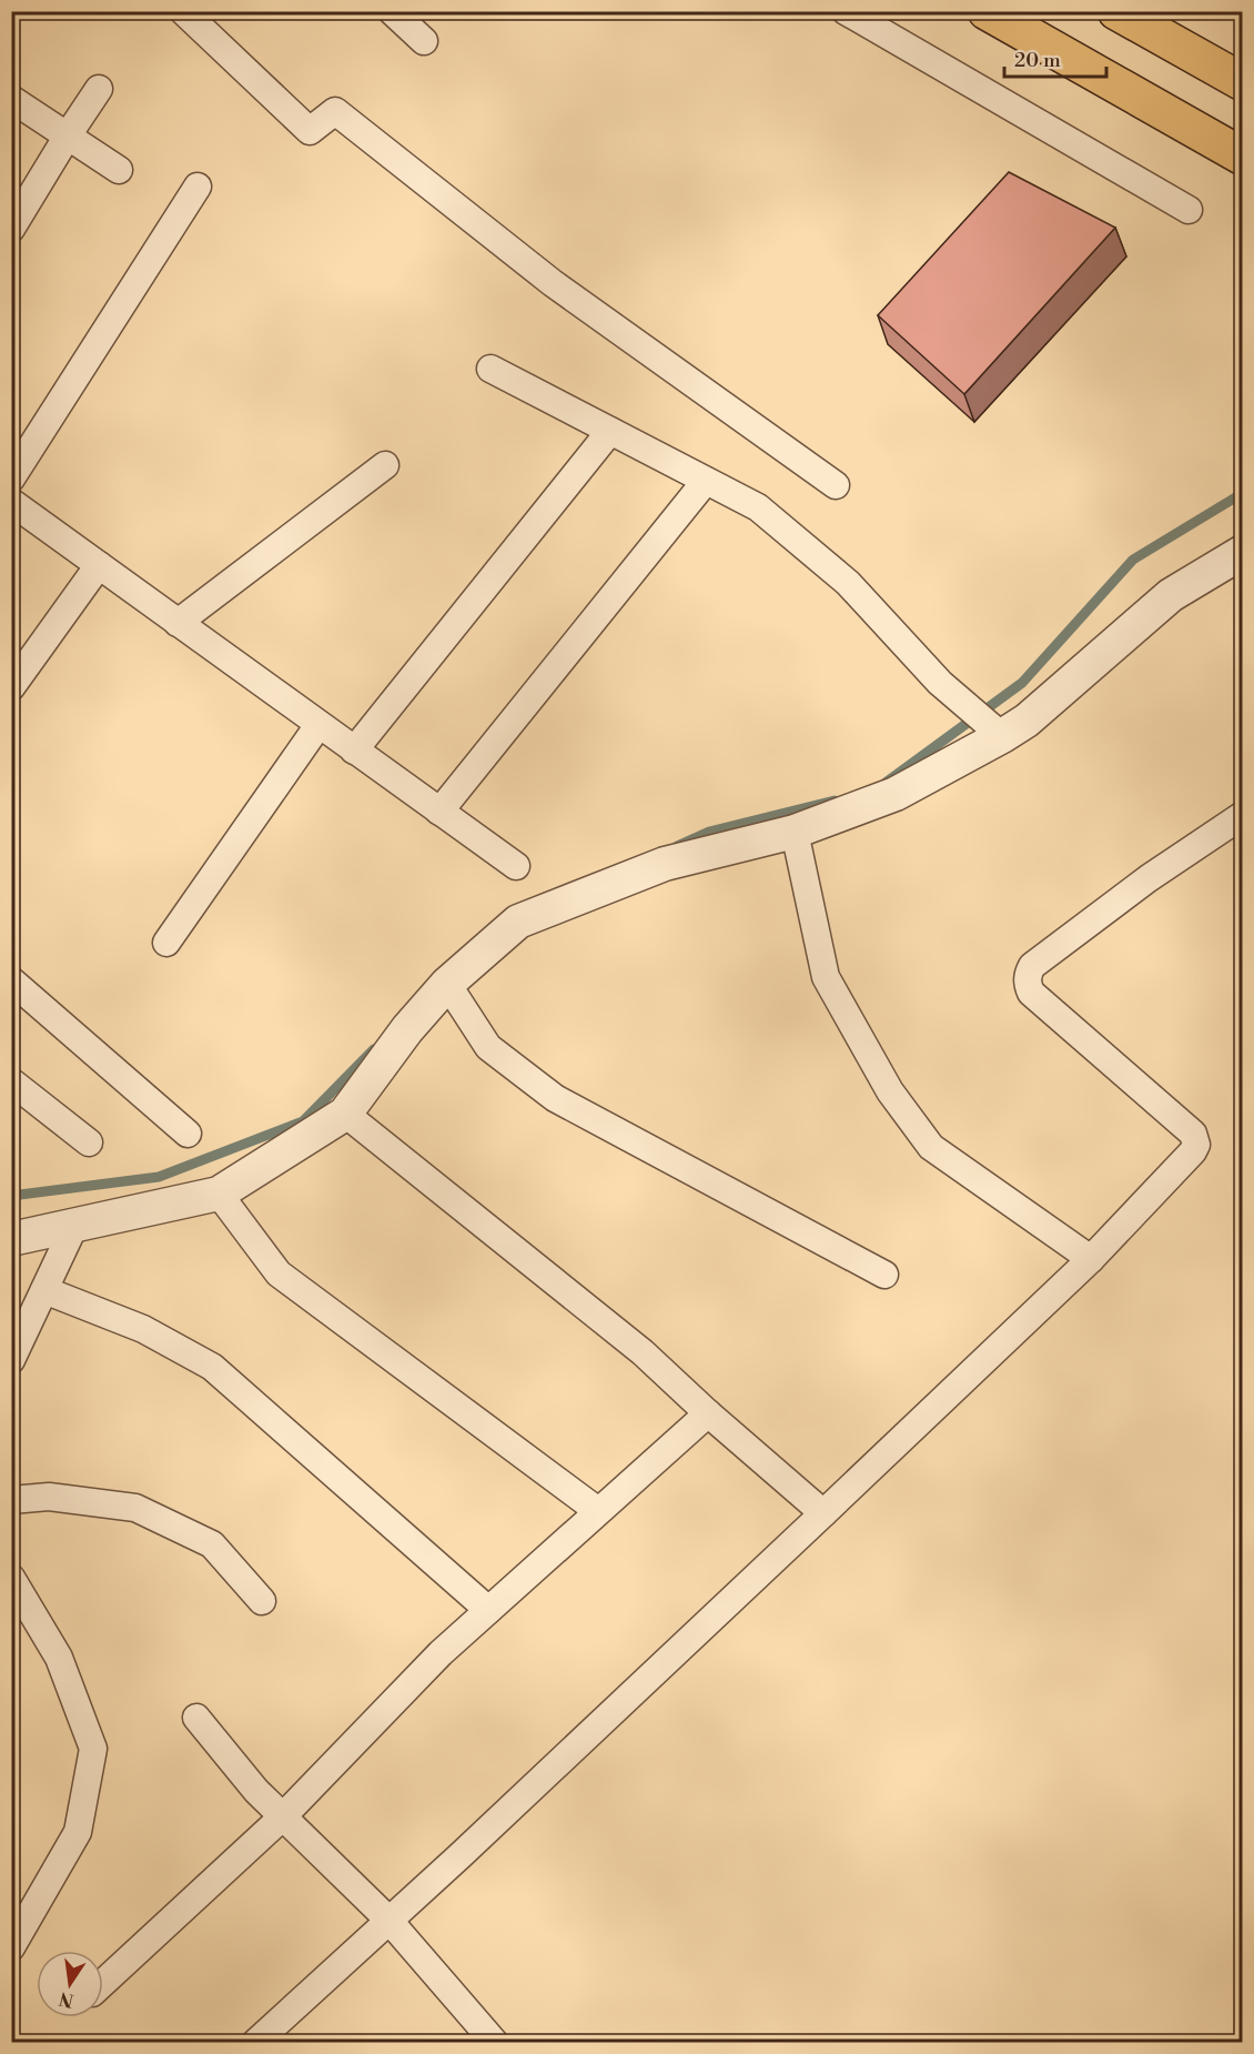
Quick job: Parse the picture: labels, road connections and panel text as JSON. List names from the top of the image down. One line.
{"scale_bar":"20 m","north":"bottom"}
